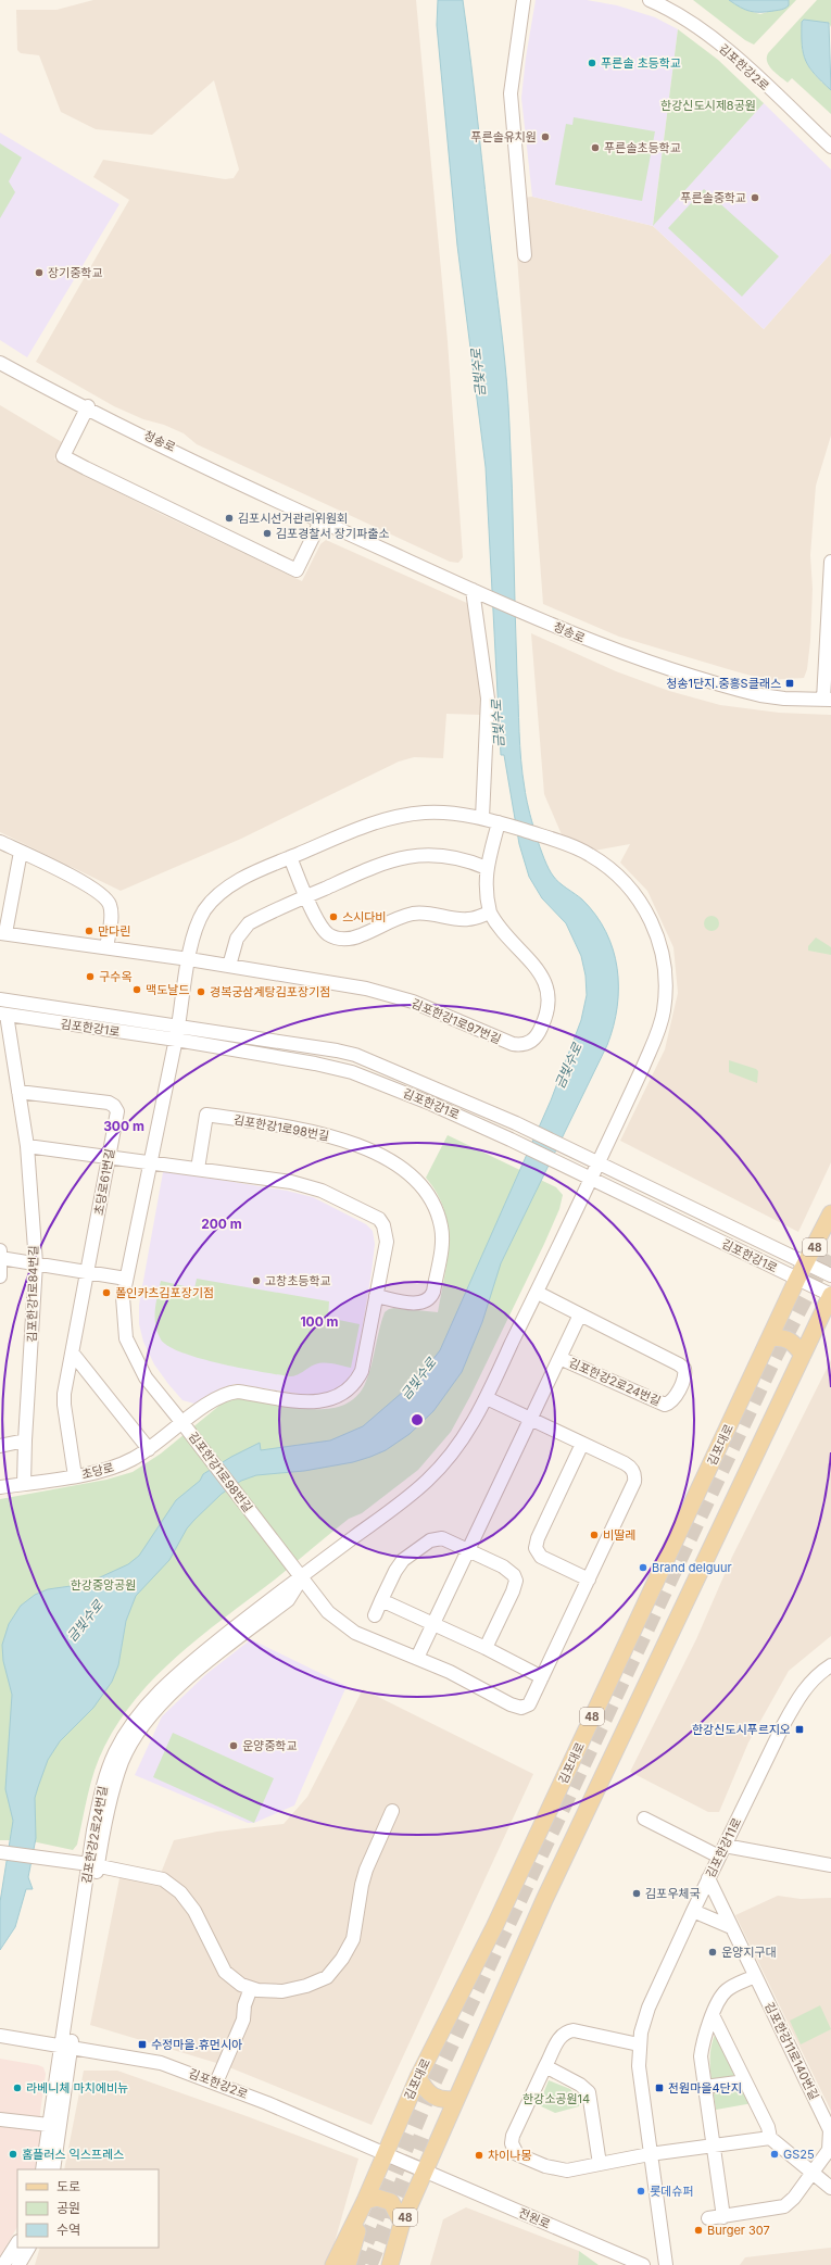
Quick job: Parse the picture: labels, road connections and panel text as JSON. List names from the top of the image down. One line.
{"streets":{"main road":["48","김포대로"],"street":["김포한강2로","청송로","김포한강1로97번길","김포한강1로","김포한강1로98번길","초당로61번길","김포한강1로84번길","김포한강2로24번길","초당로","김포한강11로","김포한강11로140번길","전원로"]},"crossings":[["김포한강2로","48"],["김포한강2로","김포한강2로24번길"],["김포한강2로","김포대로"],["김포한강2로","전원로"],["김포한강1로","김포한강1로98번길"],["김포한강1로","48"],["김포한강1로","김포한강1로84번길"],["김포한강1로","김포한강2로24번길"],["김포한강1로","김포대로"],["김포한강1로98번길","김포한강2로24번길"],["김포한강1로98번길","초당로"],["초당로61번길","김포한강1로84번길"],["초당로61번길","초당로"],["48","전원로"],["김포한강1로84번길","초당로"],["김포한강11로","김포한강11로140번길"]],"water":["금빛수로"],"parks":["한강신도시제8공원","한강중앙공원","한강소공원14"],"places":{"other":["푸른솔 초등학교","푸른솔유치원","푸른솔초등학교","푸른솔중학교","장기중학교","김포시선거관리위원회","김포경찰서 장기파출소","스시다비","만다린","구수옥","맥도날드","경복궁삼계탕김포장기점","고창초등학교","폴인카츠김포장기점","비딸레","Brand delguur","운양중학교","김포우체국","운양지구대","라베니체 마치에비뉴","홈플러스 익스프레스","GS25","차이나몽","롯데슈퍼","Burger 307"],"transit":["청송1단지.중흥S클래스","한강신도시푸르지오","수정마을.휴먼시아","전원마을4단지"]},"legend":["도로","공원","수역"],"rings":["300 m","200 m","100 m"]}
